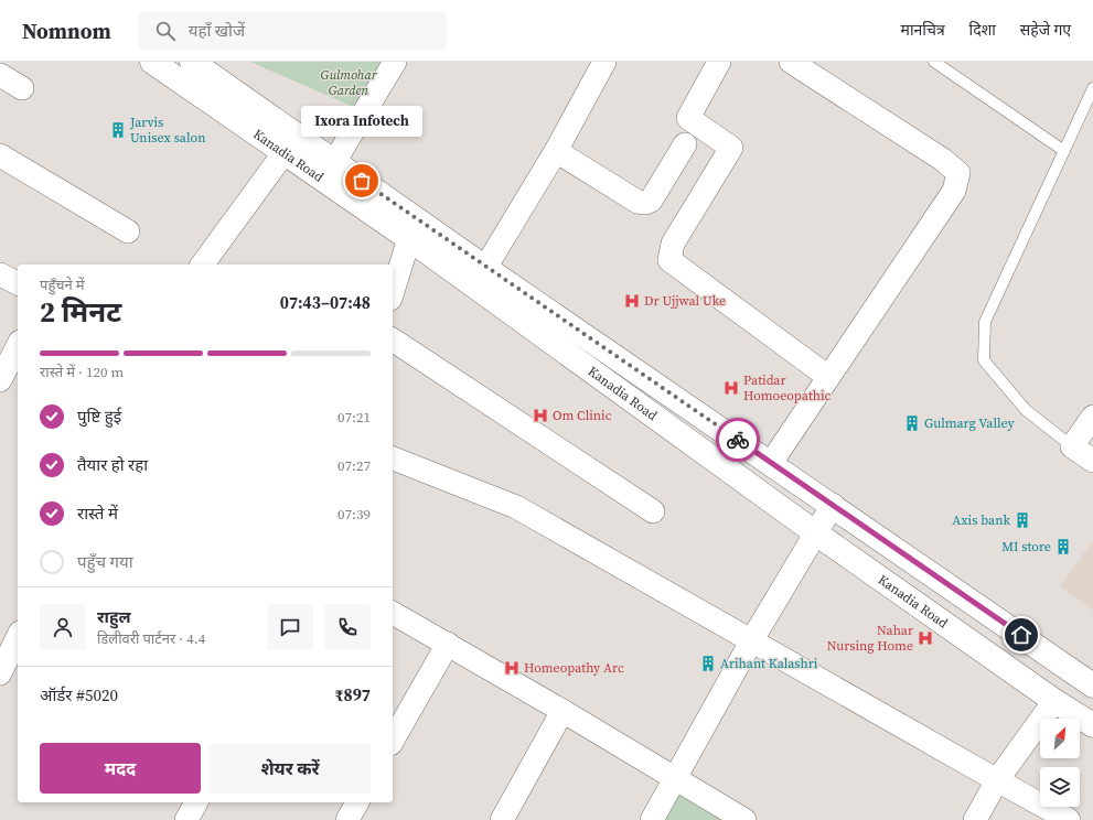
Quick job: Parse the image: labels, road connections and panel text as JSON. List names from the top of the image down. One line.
{"streets":{"main road":["Kanadia Road"]},"parks":["Gulmohar Garden"],"places":{"building":["Jarvis Unisex salon","Gulmarg Valley","Axis bank","MI store","Arihant Kalashri"],"other":["Ixora Infotech"],"hospital":["Dr Ujjwal Uke","Patidar Homoeopathic","Om Clinic","Nahar Nursing Home","Homeopathy Arc"]},"north":"top right","page":{"header":"Nomnom","search":"यहाँ खोजें","nav":["मानचित्र","दिशा","सहेजे गए"],"bubble":"Ixora Infotech","heading":["2 मिनट","पहुँचने में","07:43–07:48"],"panel":["राहुल","डिलीवरी पार्टनर · 4.4","ऑर्डर #5020","₹897"],"bar":"रास्ते में · 120 m","list":[["पुष्टि हुई","07:21"],["तैयार हो रहा","07:27"],["रास्ते में","07:39"],"पहुँच गया"],"buttons":["मदद","शेयर करें"]}}
